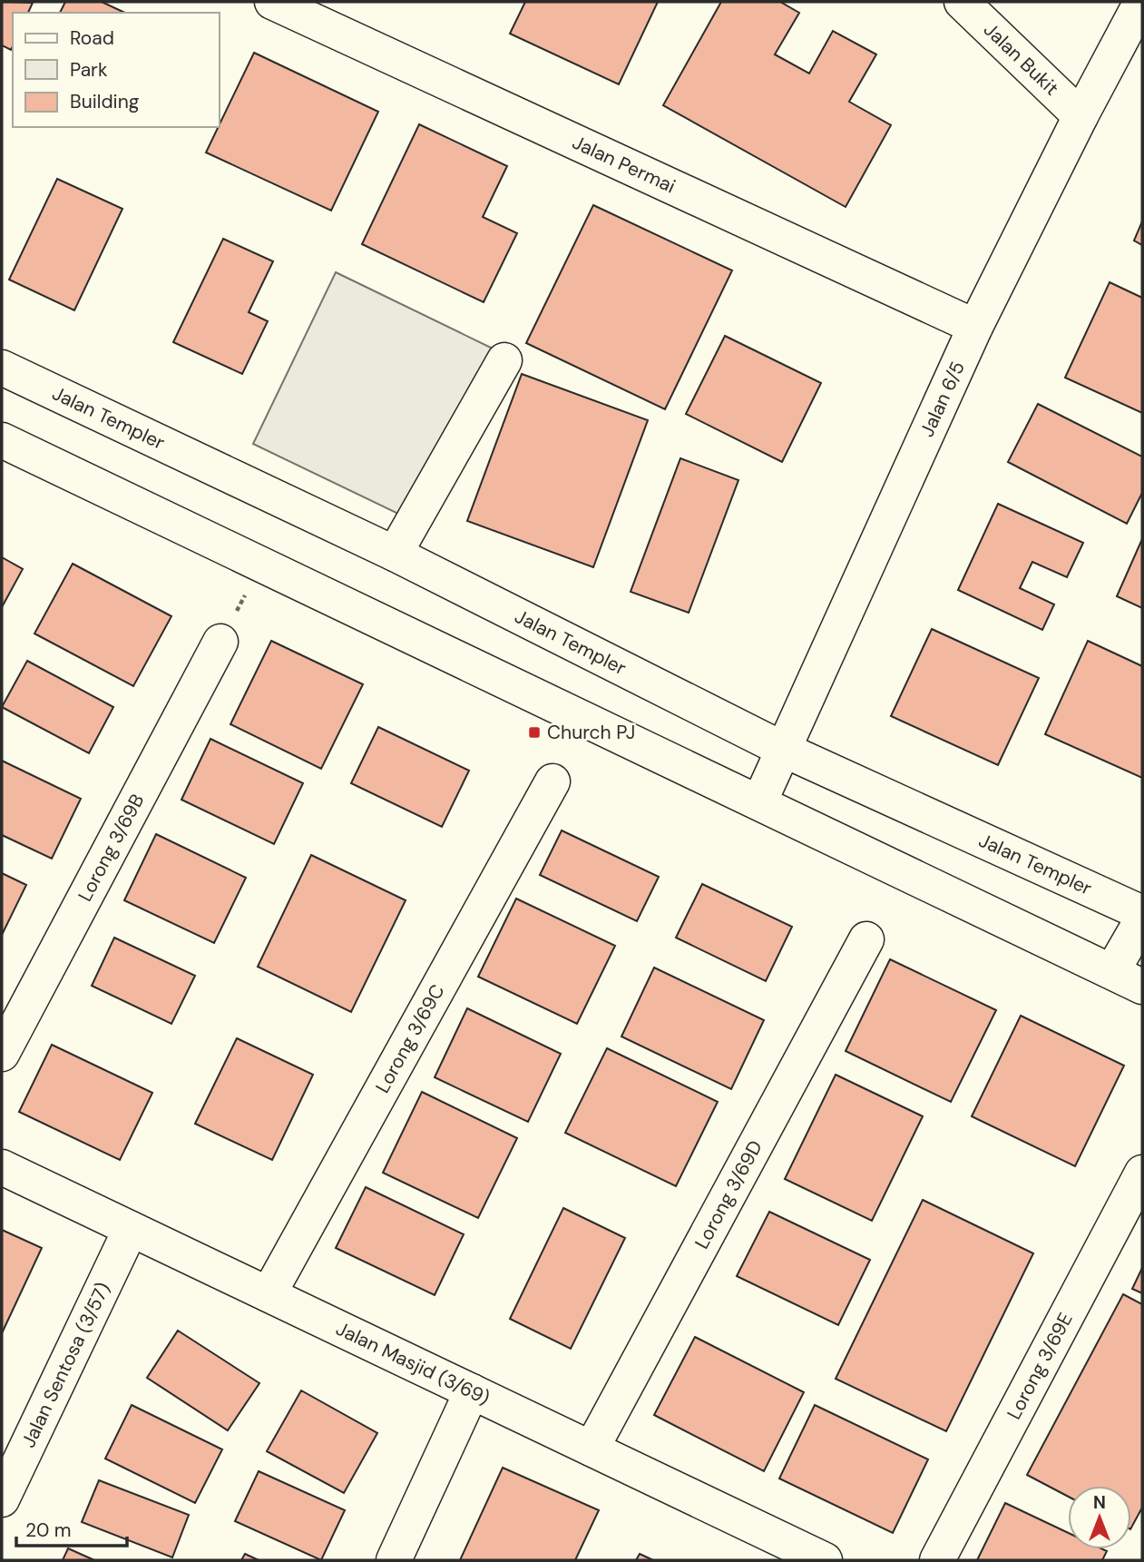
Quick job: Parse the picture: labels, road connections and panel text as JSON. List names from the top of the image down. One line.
{"streets":{"street":["Jalan Bukit","Jalan Permai","Jalan 6/5","Jalan Templer","Lorong 3/69B","Lorong 3/69C","Lorong 3/69D","Jalan Masjid (3/69)","Jalan Sentosa (3/57)","Lorong 3/69E"]},"crossings":[["Jalan Bukit","Jalan 6/5"],["Jalan Permai","Jalan 6/5"],["Jalan 6/5","Jalan Templer"],["Lorong 3/69C","Jalan Masjid (3/69)"],["Lorong 3/69D","Jalan Masjid (3/69)"],["Jalan Masjid (3/69)","Jalan Sentosa (3/57)"]],"places":{"transit":["Church PJ"]},"legend":["Road","Park","Building"],"scale_bar":"20 m","north":"top"}
